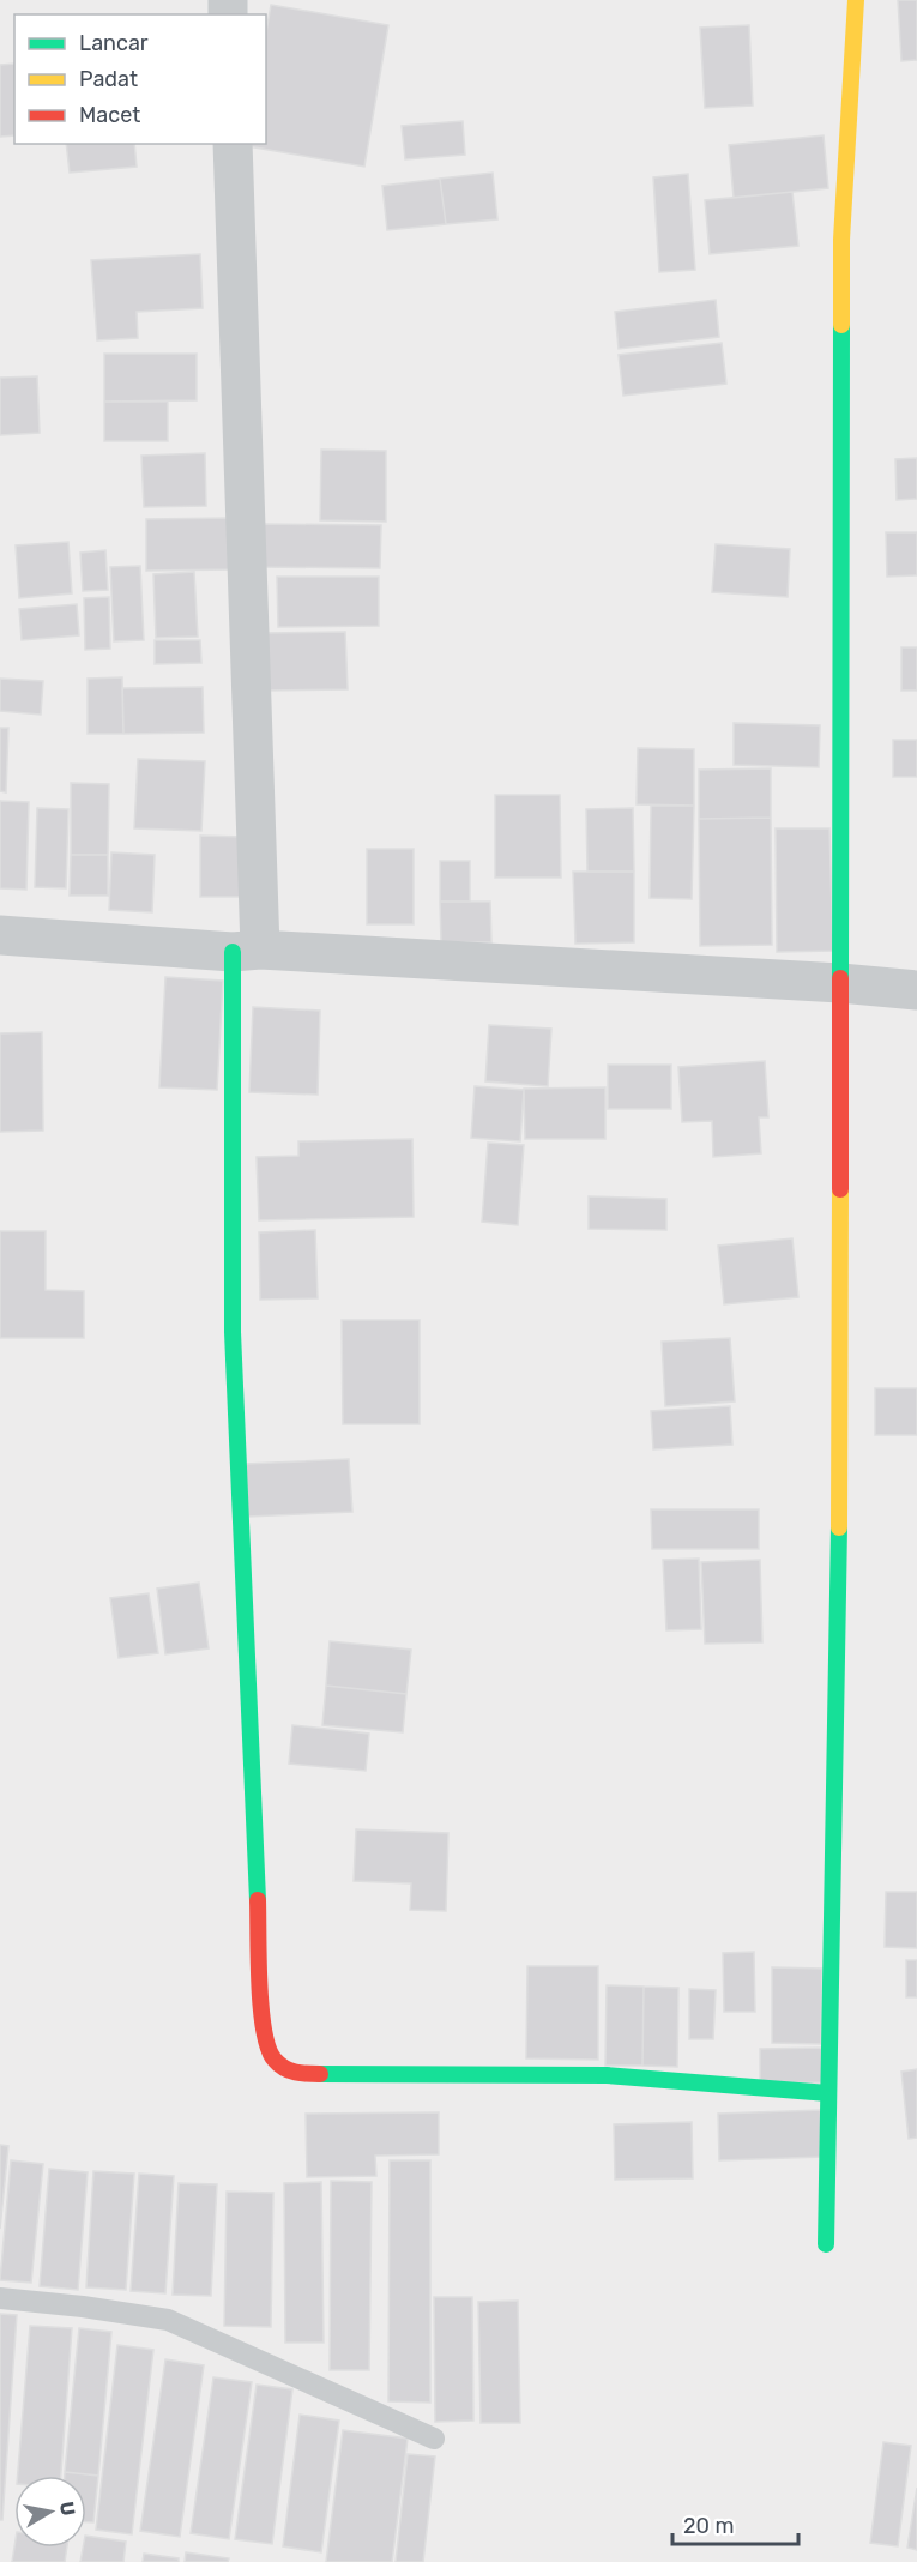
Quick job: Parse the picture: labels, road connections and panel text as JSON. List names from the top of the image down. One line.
{"legend":["Lancar","Padat","Macet"],"scale_bar":"20 m","north":"right"}
